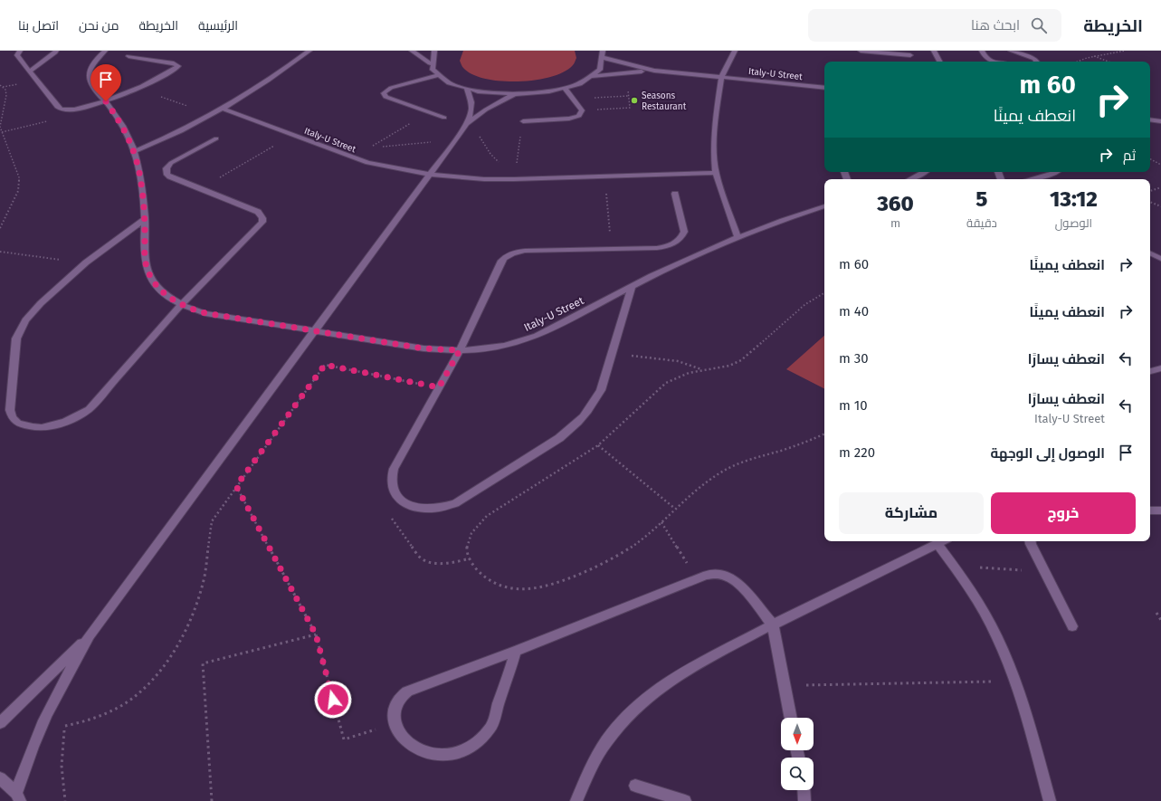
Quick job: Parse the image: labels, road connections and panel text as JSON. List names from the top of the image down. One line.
{"streets":{"street":["Italy-U Street"]},"places":["Seasons Restaurant"],"north":"bottom","page":{"header":"الخريطة","search":"ابحث هنا","nav":["الرئيسية","الخريطة","من نحن","اتصل بنا"],"turn":["60 m","انعطف يمينًا"],"then":"ثم","eta":["13:12","الوصول","5","دقيقة","360","m"],"list":[{"name":"انعطف يمينًا","value":"60 m"},{"name":"انعطف يمينًا","value":"40 m"},{"name":"انعطف يسارًا","value":"30 m"},{"name":"انعطف يسارًا","note":"Italy-U Street","value":"10 m"},{"name":"الوصول إلى الوجهة","value":"220 m"}],"buttons":["خروج","مشاركة"]}}
